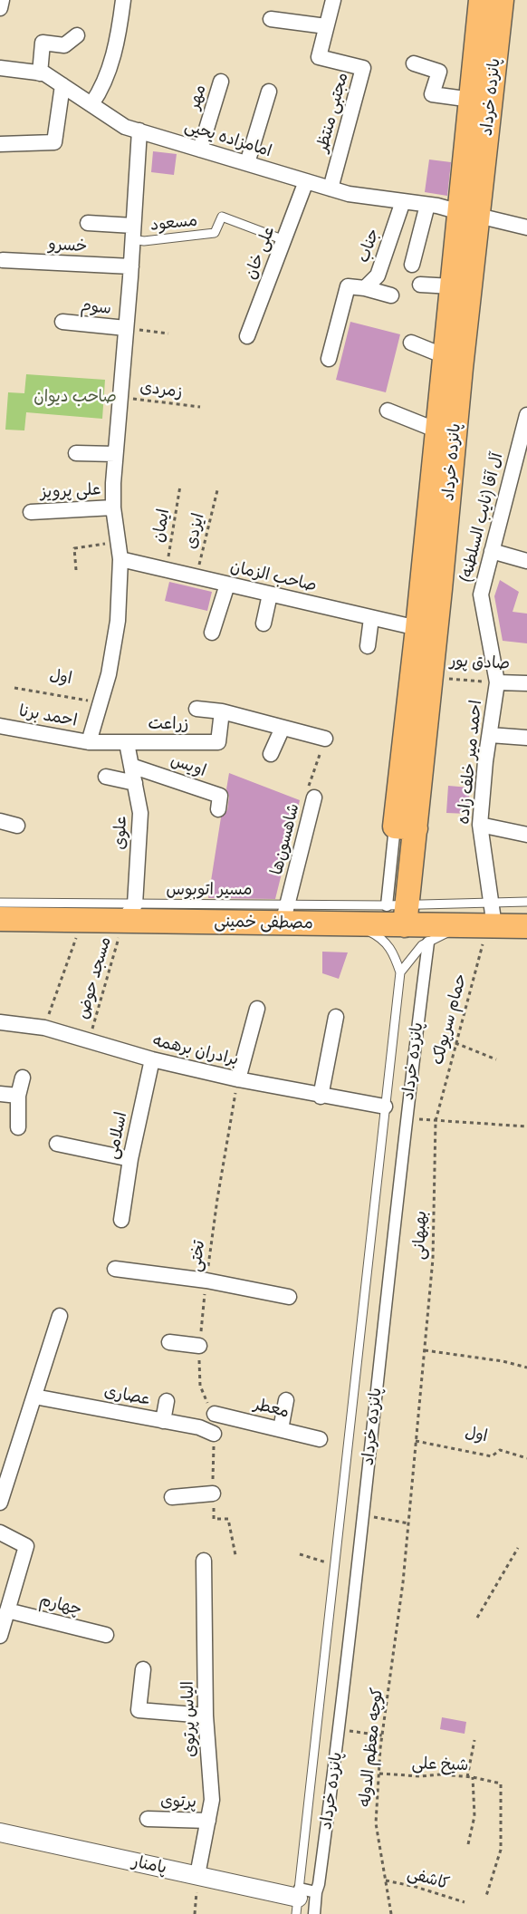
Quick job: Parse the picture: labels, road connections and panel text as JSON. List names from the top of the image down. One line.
{"streets":{"main road":["پانزده خرداد","مصطفی خمینی"],"street":["مهر","مجتبی منتظر","امامزاده یحیی","خسرو","جناب","علی خان","سوم","علی پرویز","آل آقا (نایب السلطنه)","صاحب الزمان","صادق پور","احمد برنا","زراعت","احمد میر خلف زاده","اویس","علوی","شاهسون‌ها","برادران برهمه","اسلامی","عصاری","معطر","چهارم","الیاس پرتوی","پرتوی","پامنار"],"lane":["مسعود"],"path":["زمردی","ایمان","ایزدی","اول","مسجد حوض","حمام سرپولک","بهبهانی","تختی","کوچه معظم الدوله","شیخ علی","کاشفی"]},"crossings":[["مهر","امامزاده یحیی"],["پانزده خرداد","امامزاده یحیی"],["پانزده خرداد","صاحب الزمان"],["پانزده خرداد","صادق پور"],["پانزده خرداد","مصطفی خمینی"],["پانزده خرداد","برادران برهمه"],["پانزده خرداد","پامنار"],["مجتبی منتظر","امامزاده یحیی"],["امامزاده یحیی","جناب"],["امامزاده یحیی","علی خان"],["مسعود","علی خان"],["آل آقا (نایب السلطنه)","صادق پور"],["آل آقا (نایب السلطنه)","احمد میر خلف زاده"],["ایمان","صاحب الزمان"],["ایزدی","صاحب الزمان"],["صادق پور","احمد میر خلف زاده"],["اول","بهبهانی"],["احمد برنا","زراعت"],["زراعت","علوی"],["احمد میر خلف زاده","مصطفی خمینی"],["احمد میر خلف زاده","حمام سرپولک"],["اویس","علوی"],["علوی","مصطفی خمینی"],["علوی","مسجد حوض"],["شاهسون‌ها","مصطفی خمینی"],["مصطفی خمینی","مسجد حوض"],["مصطفی خمینی","حمام سرپولک"],["مسجد حوض","برادران برهمه"],["حمام سرپولک","بهبهانی"],["برادران برهمه","اسلامی"],["برادران برهمه","تختی"],["بهبهانی","کوچه معظم الدوله"],["تختی","معطر"],["الیاس پرتوی","پرتوی"],["الیاس پرتوی","پامنار"],["کوچه معظم الدوله","شیخ علی"],["کوچه معظم الدوله","کاشفی"]],"parks":["صاحب دیوان"]}
